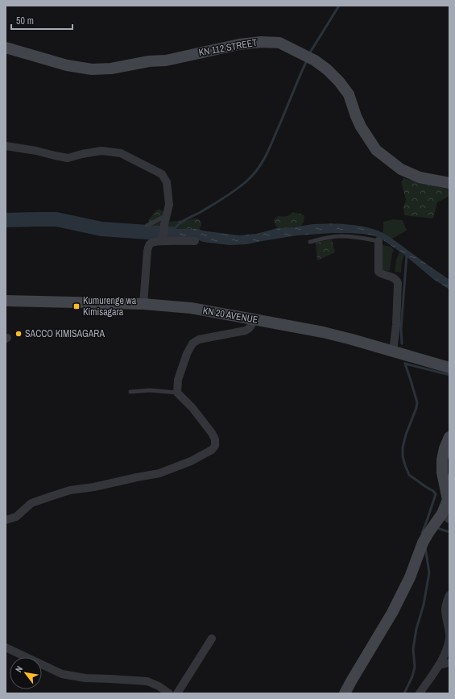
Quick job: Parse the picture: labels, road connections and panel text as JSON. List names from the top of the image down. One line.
{"streets":{"street":["KN 112 STREET","KN 20 AVENUE"]},"places":{"transit":["Kumurenge wa Kimisagara"],"other":["SACCO KIMISAGARA"]},"scale_bar":"50 m","north":"top left"}
